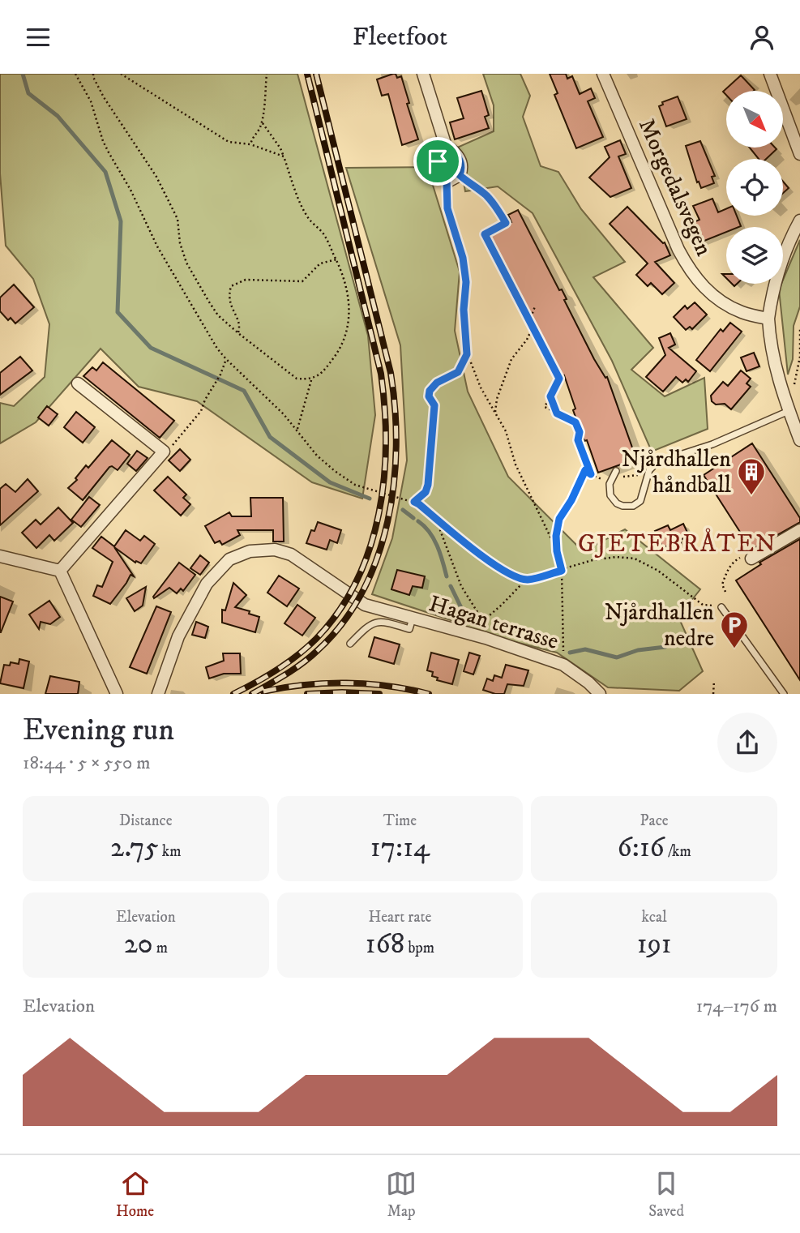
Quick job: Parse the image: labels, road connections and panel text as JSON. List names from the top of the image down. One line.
{"streets":{"street":["Morgedalsvegen","Hagan terrasse"]},"districts":["GJETEBRÅTEN"],"places":{"building":["Njårdhallen håndball"],"parking":["Njårdhallen nedre"]},"north":"bottom right","page":{"header":"Fleetfoot","heading":["Evening run","18:44 · 5 × 550 m"],"stats":[["Distance","2.75 km"],["Time","17:14"],["Pace","6:16 /km"],["Elevation","20 m"],["Heart rate","168 bpm"],["kcal","191"]],"chart":["Elevation","174–176 m"],"tabs":["Home","Map","Saved"]}}
